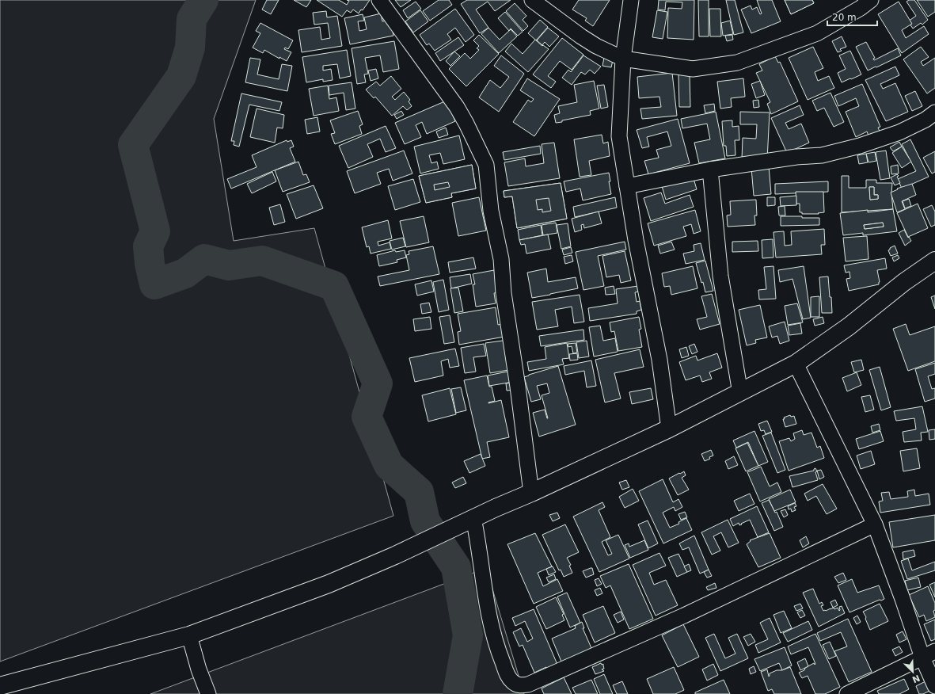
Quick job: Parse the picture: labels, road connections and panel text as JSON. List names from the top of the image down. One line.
{"scale_bar":"20 m","north":"bottom right"}
